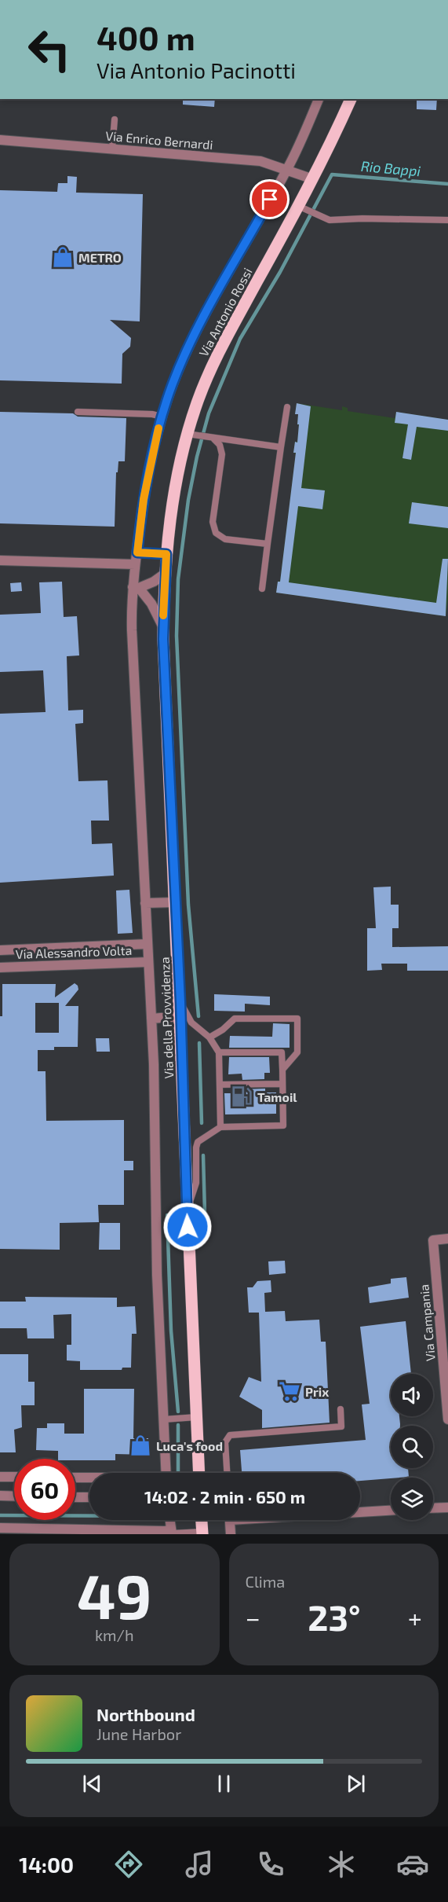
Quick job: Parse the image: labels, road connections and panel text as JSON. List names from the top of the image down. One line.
{"streets":{"main road":["Via Antonio Rossi","Via della Provvidenza"],"street":["Via Enrico Bernardi","Via Alessandro Volta","Via Campania"]},"crossings":[["Via Enrico Bernardi","Via Antonio Rossi"],["Via Antonio Rossi","Via della Provvidenza"],["Via Alessandro Volta","Via della Provvidenza"]],"water":["Rio Bappi"],"places":{"shop":["METRO","Luca's food"],"fuel station":["Tamoil"],"supermarket":["Prix"]},"page":{"turn":["400 m","Via Antonio Pacinotti"],"limit":"60","trip":"14:02 · 2 min · 650 m","tile":[["49","km/h"],"Clima"],"heat":["−","23°","+"],"song":["Northbound","June Harbor"],"tabs":"14:00"}}
